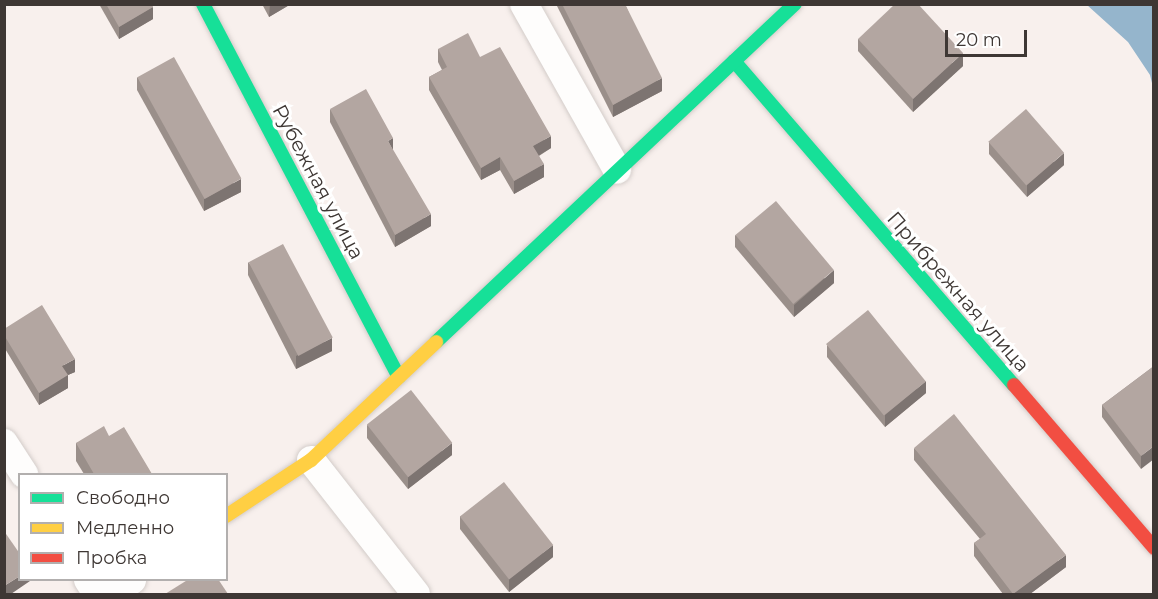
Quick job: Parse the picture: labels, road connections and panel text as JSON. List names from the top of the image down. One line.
{"streets":{"street":["Рубежная улица","Прибрежная улица"]},"legend":["Свободно","Медленно","Пробка"],"scale_bar":"20 m"}
